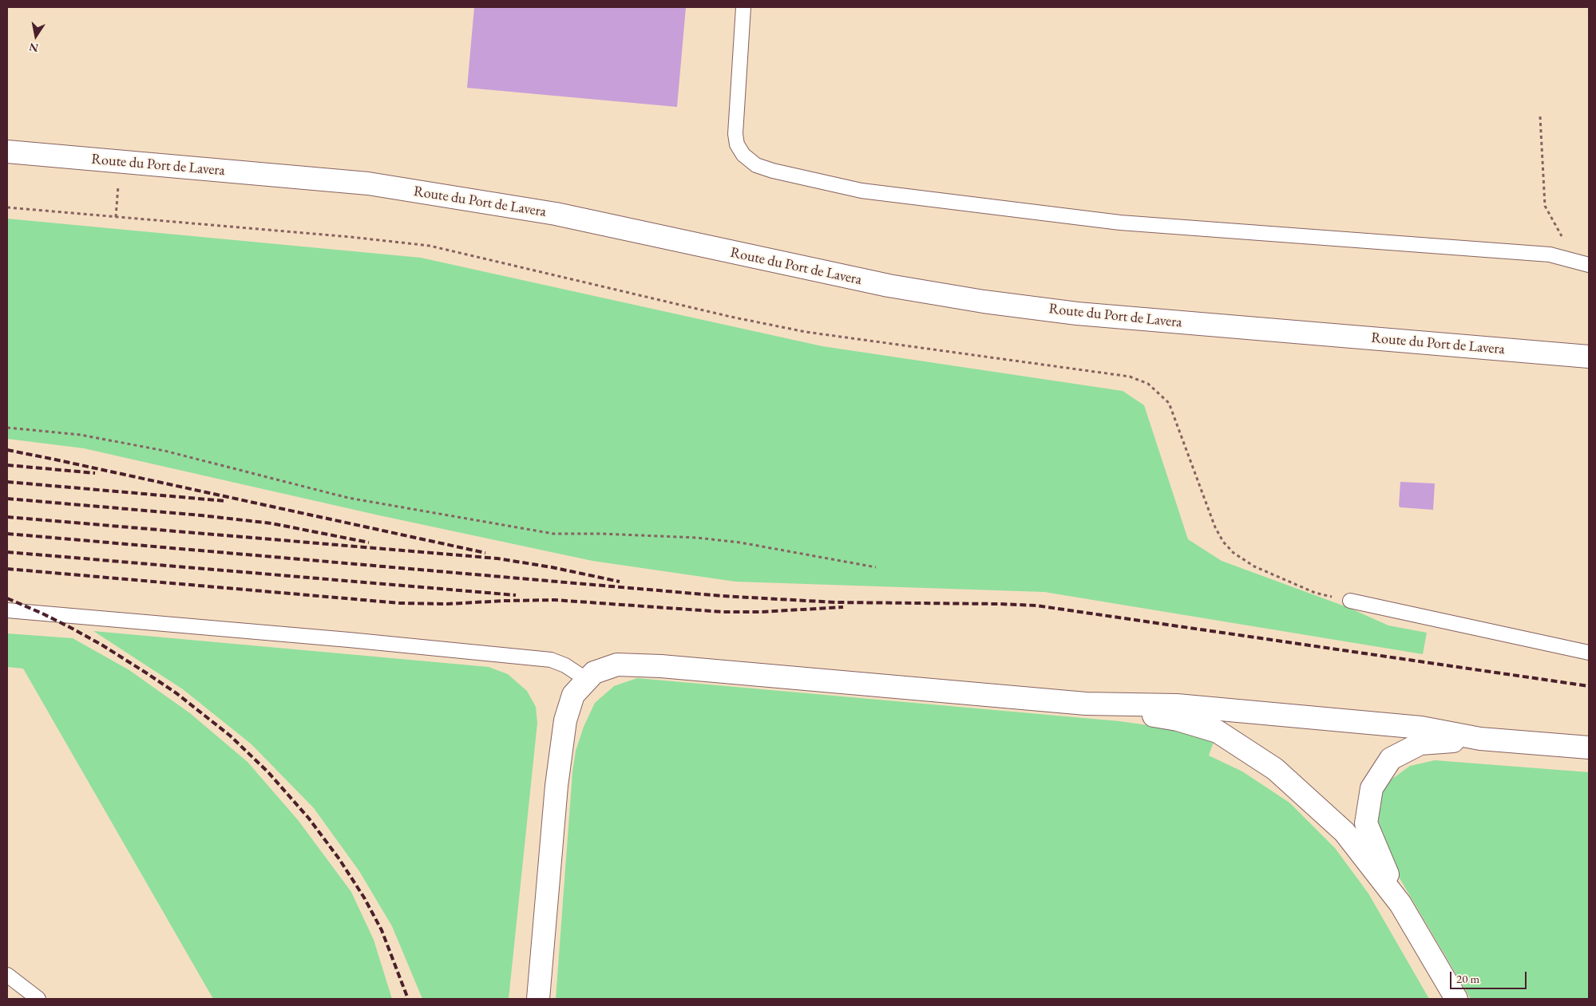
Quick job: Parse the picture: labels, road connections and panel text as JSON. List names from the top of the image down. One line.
{"streets":{"street":["Route du Port de Lavera"]},"scale_bar":"20 m","north":"bottom"}
